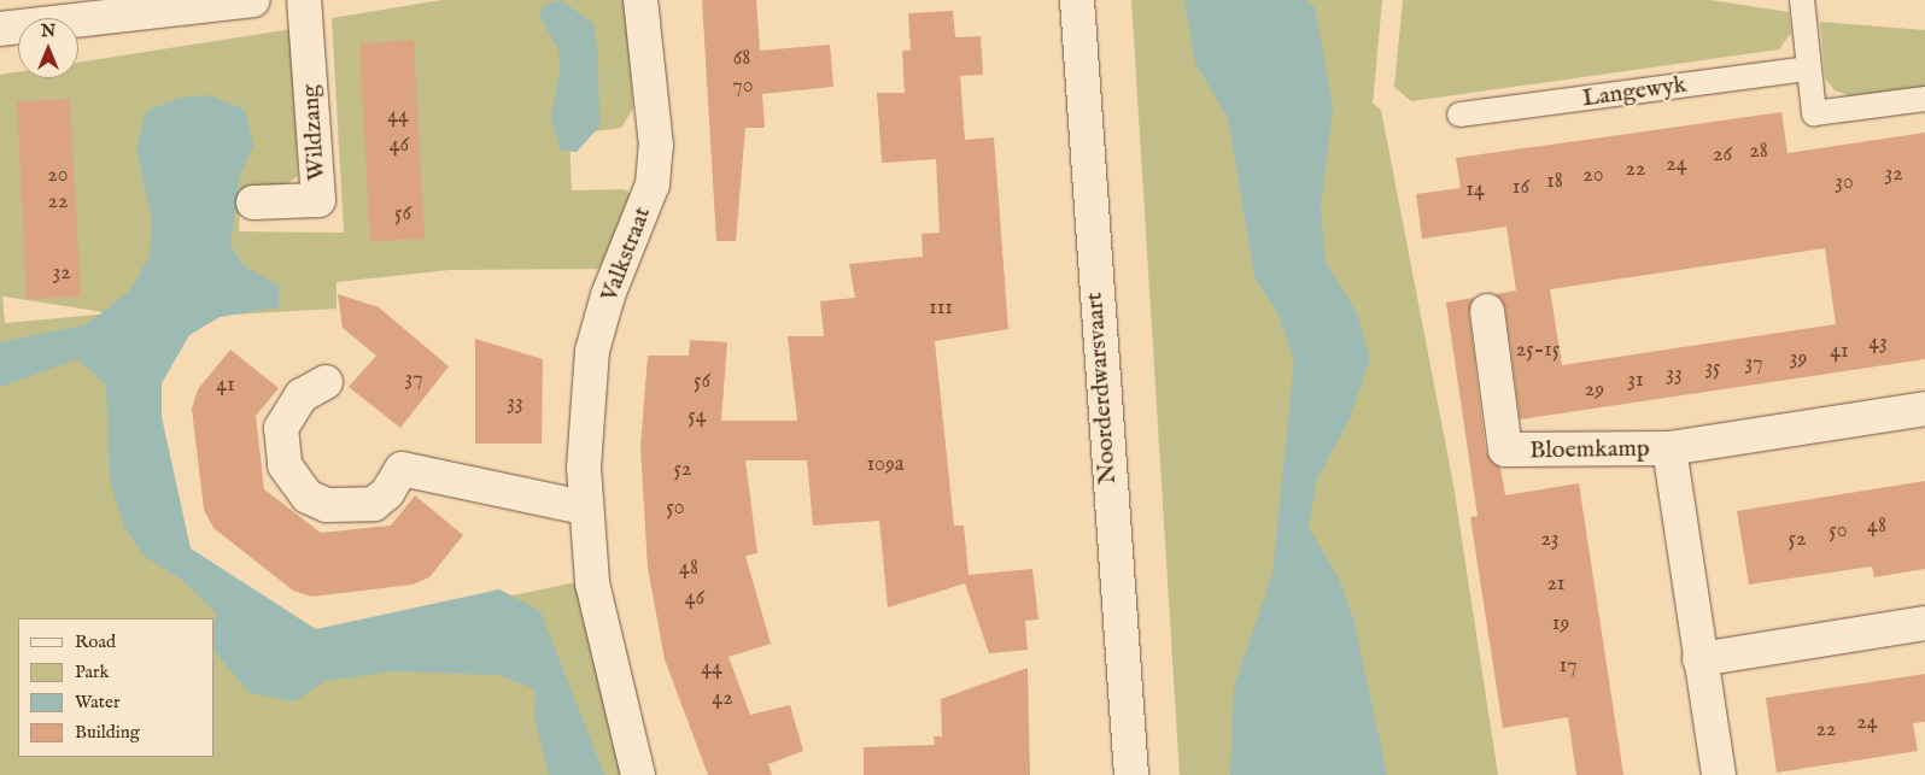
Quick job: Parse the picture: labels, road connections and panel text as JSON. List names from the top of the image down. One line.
{"streets":{"street":["Wildzang","Valkstraat","Noorderdwarsvaart","Bloemkamp"],"lane":["Langewyk"]},"house_numbers":["68","70","44","46","28","26","24","22","32","20","20","18","30","16","14","22","56","32","111","43","25-15","41","39","37","35","33","37","31","56","41","29","33","54","109a","52","50","48","50","23","52","48","21","46","19","17","44","42","24","22"],"legend":["Road","Park","Water","Building"],"north":"top"}
